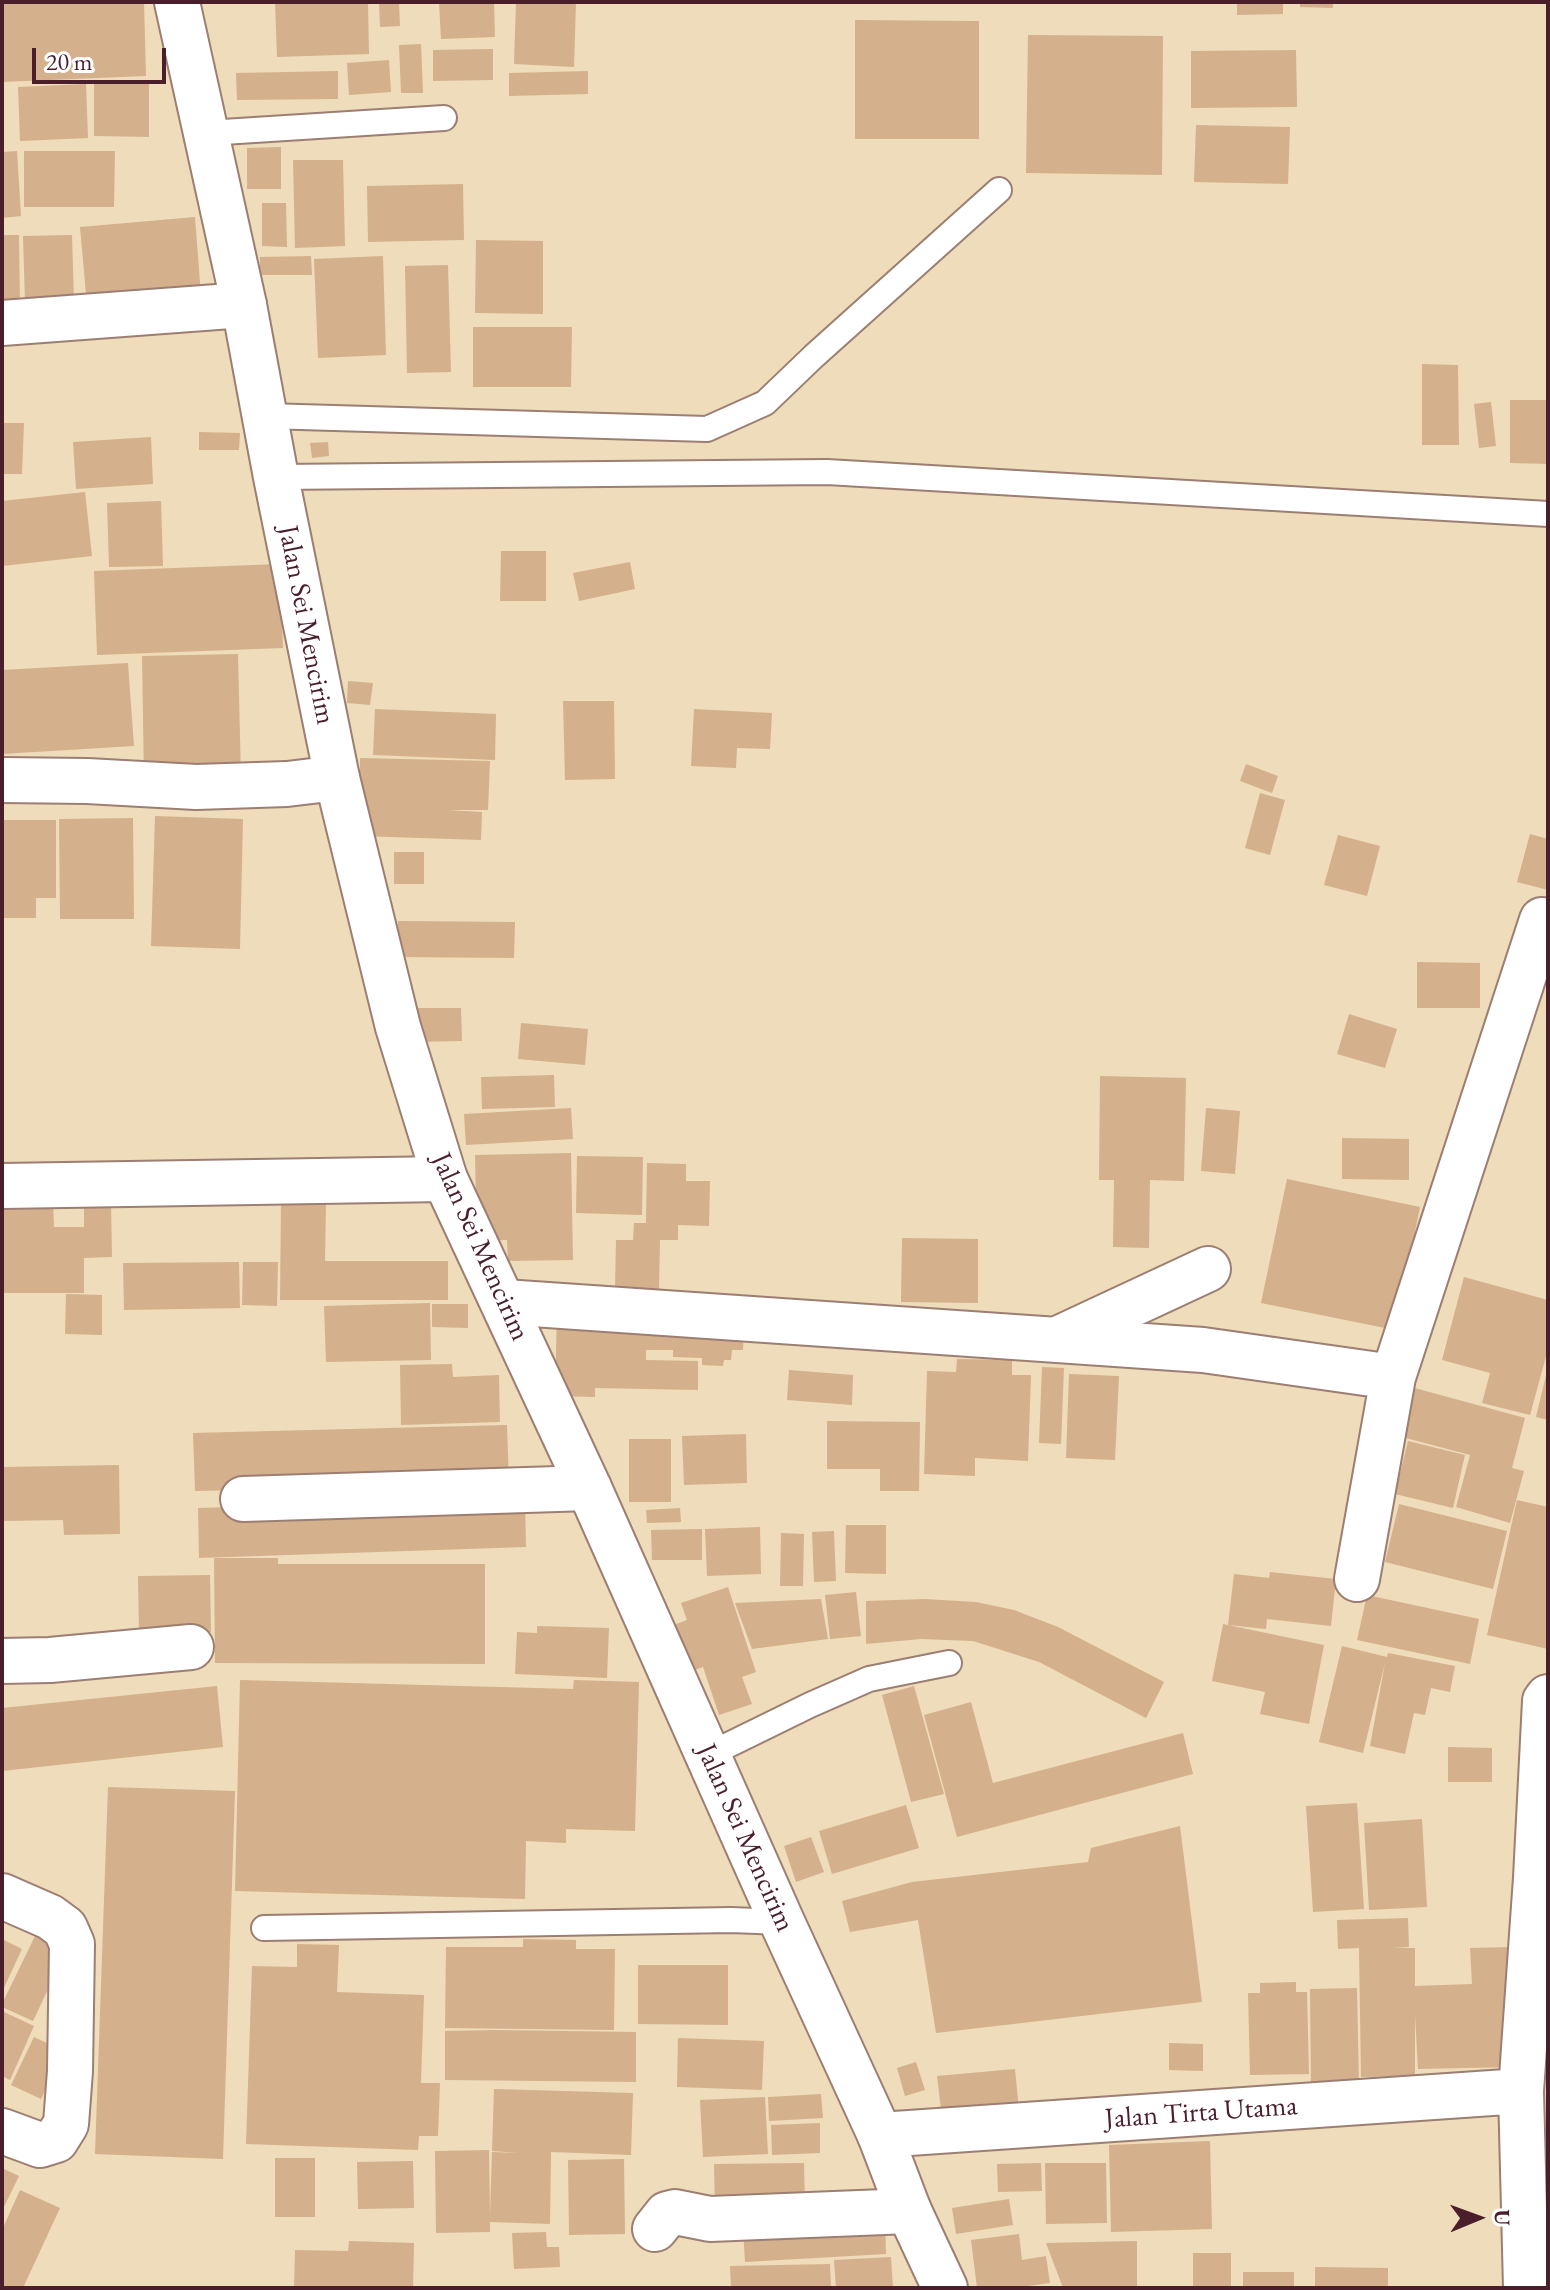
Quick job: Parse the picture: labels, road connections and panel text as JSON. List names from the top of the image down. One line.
{"streets":{"street":["Jalan Sei Mencirim","Jalan Tirta Utama"]},"crossings":[["Jalan Sei Mencirim","Jalan Tirta Utama"]],"scale_bar":"20 m","north":"right"}
